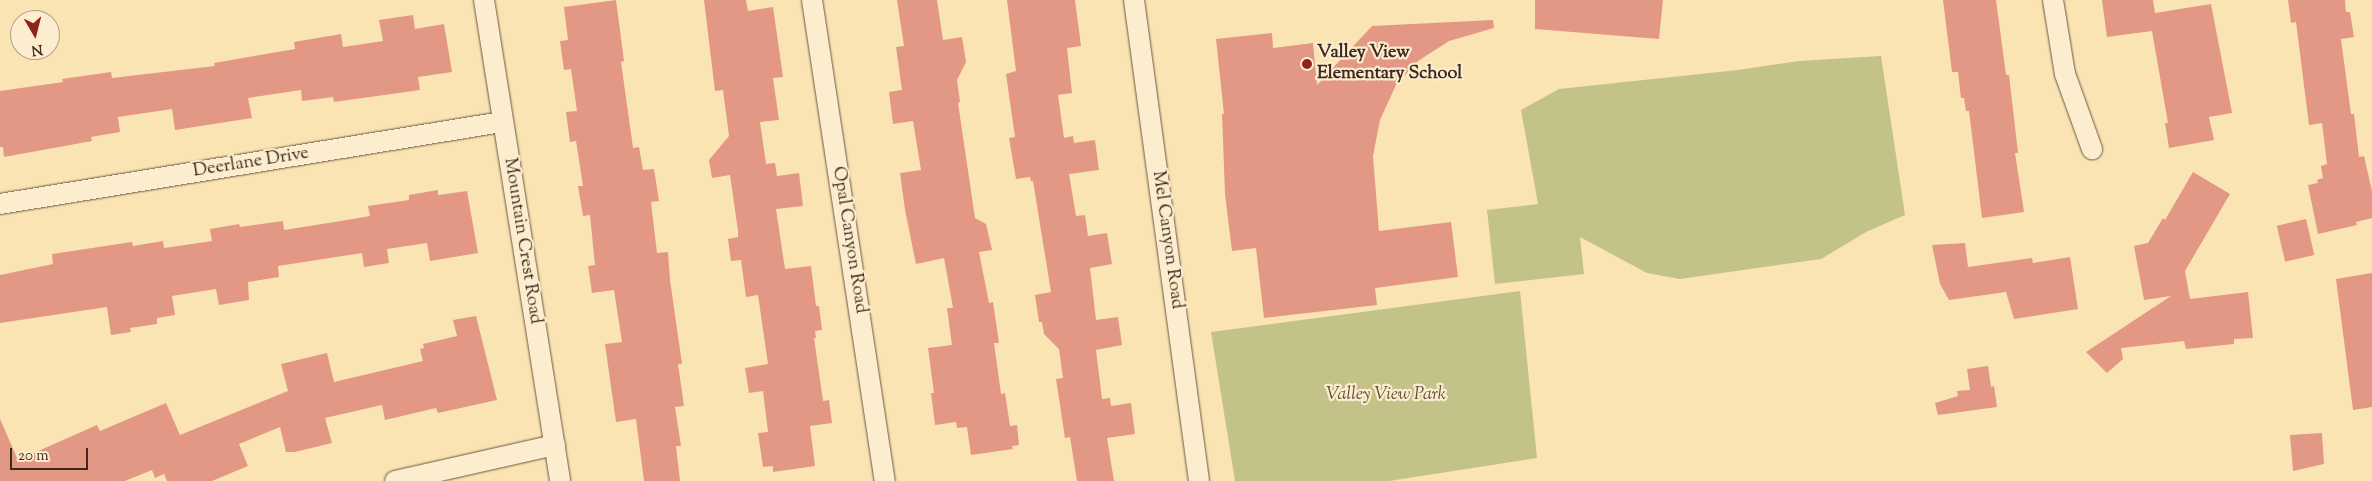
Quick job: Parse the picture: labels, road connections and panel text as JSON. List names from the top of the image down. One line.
{"streets":{"street":["Deerlane Drive","Opal Canyon Road","Mel Canyon Road","Mountain Crest Road"]},"crossings":[["Deerlane Drive","Mountain Crest Road"]],"parks":["Valley View Park"],"places":["Valley View Elementary School"],"scale_bar":"20 m","north":"bottom"}
